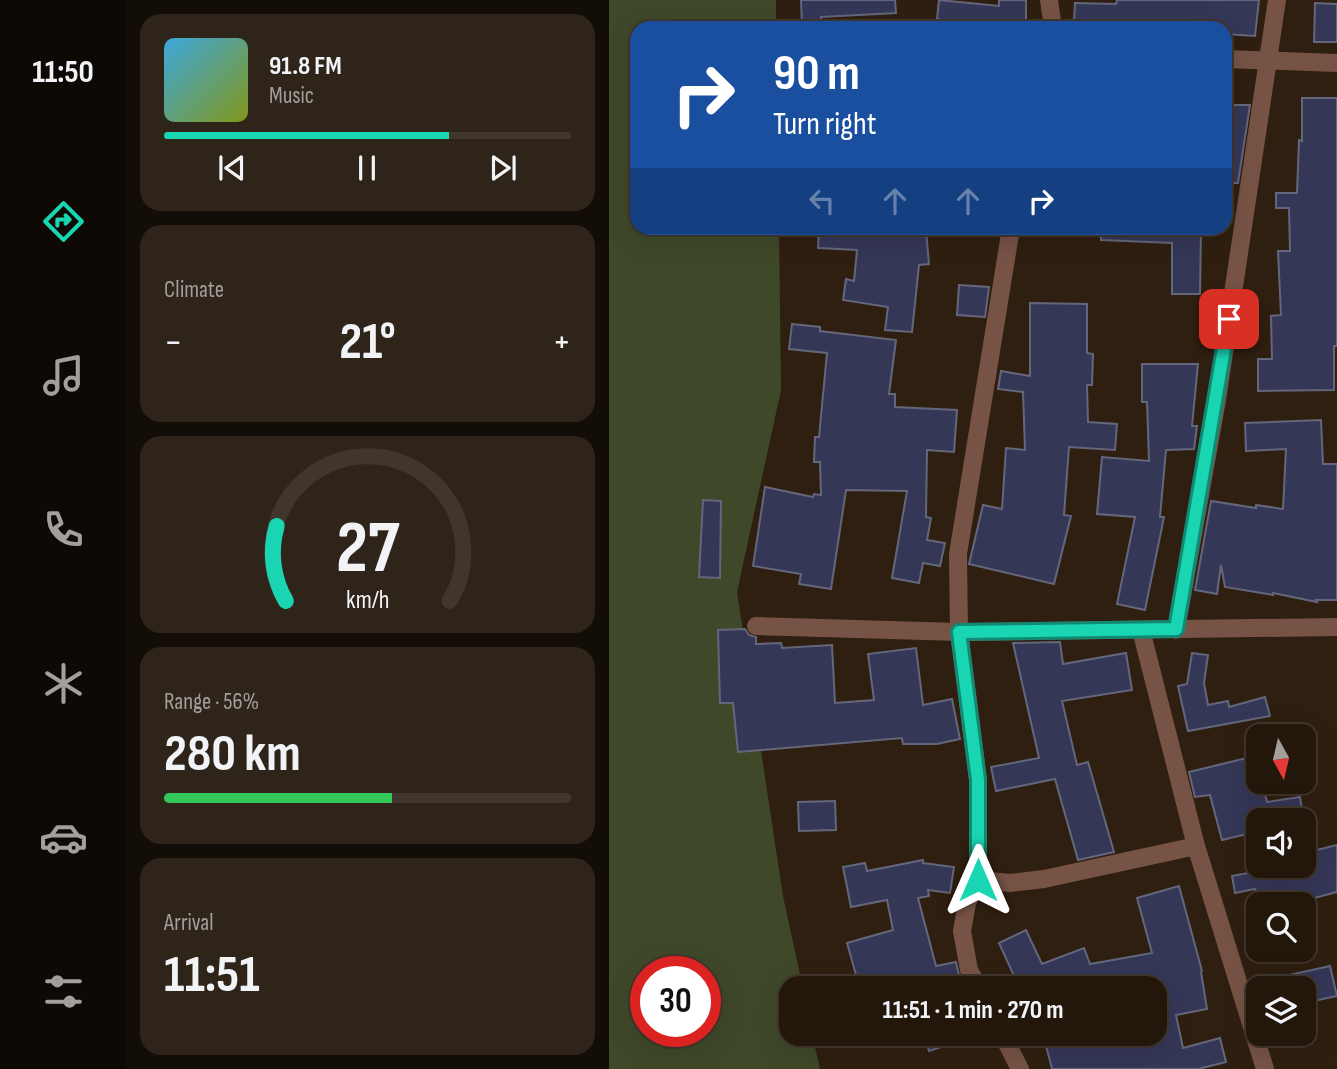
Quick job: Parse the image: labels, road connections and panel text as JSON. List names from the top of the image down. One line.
{"north":"bottom","page":{"tabs":"11:50","turn":["90 m","Turn right"],"song":["91.8 FM","Music"],"tile":["Climate",["Range · 56%","280 km"],["Arrival","11:51"]],"heat":["−","21°","+"],"limit":"30","trip":"11:51 · 1 min · 270 m","gauge":["27","km/h"]}}
